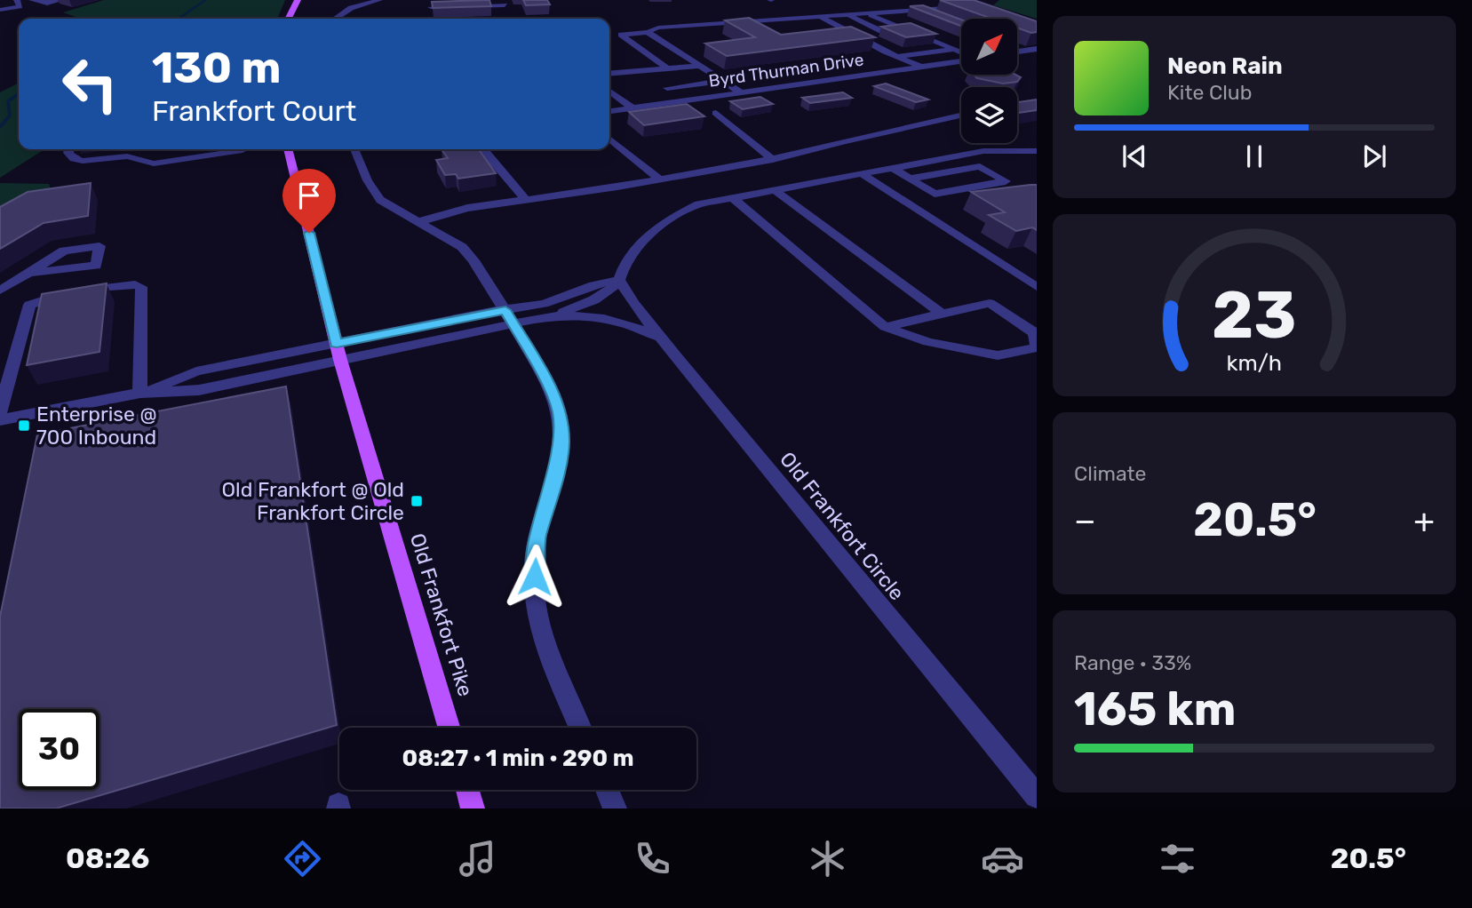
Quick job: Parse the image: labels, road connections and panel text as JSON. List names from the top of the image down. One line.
{"streets":{"main road":["Old Frankfort Pike"],"street":["Byrd Thurman Drive","Old Frankfort Circle"]},"places":{"transit":["Enterprise @ 700 Inbound","Old Frankfort @ Old Frankfort Circle"]},"north":"top right","page":{"turn":["130 m","Frankfort Court"],"song":["Neon Rain","Kite Club"],"tile":["Climate",["Range · 33%","165 km"]],"heat":["−","20.5°","+"],"limit":"30","trip":"08:27 · 1 min · 290 m","tabs":["08:26","20.5°"],"gauge":["23","km/h"]}}
